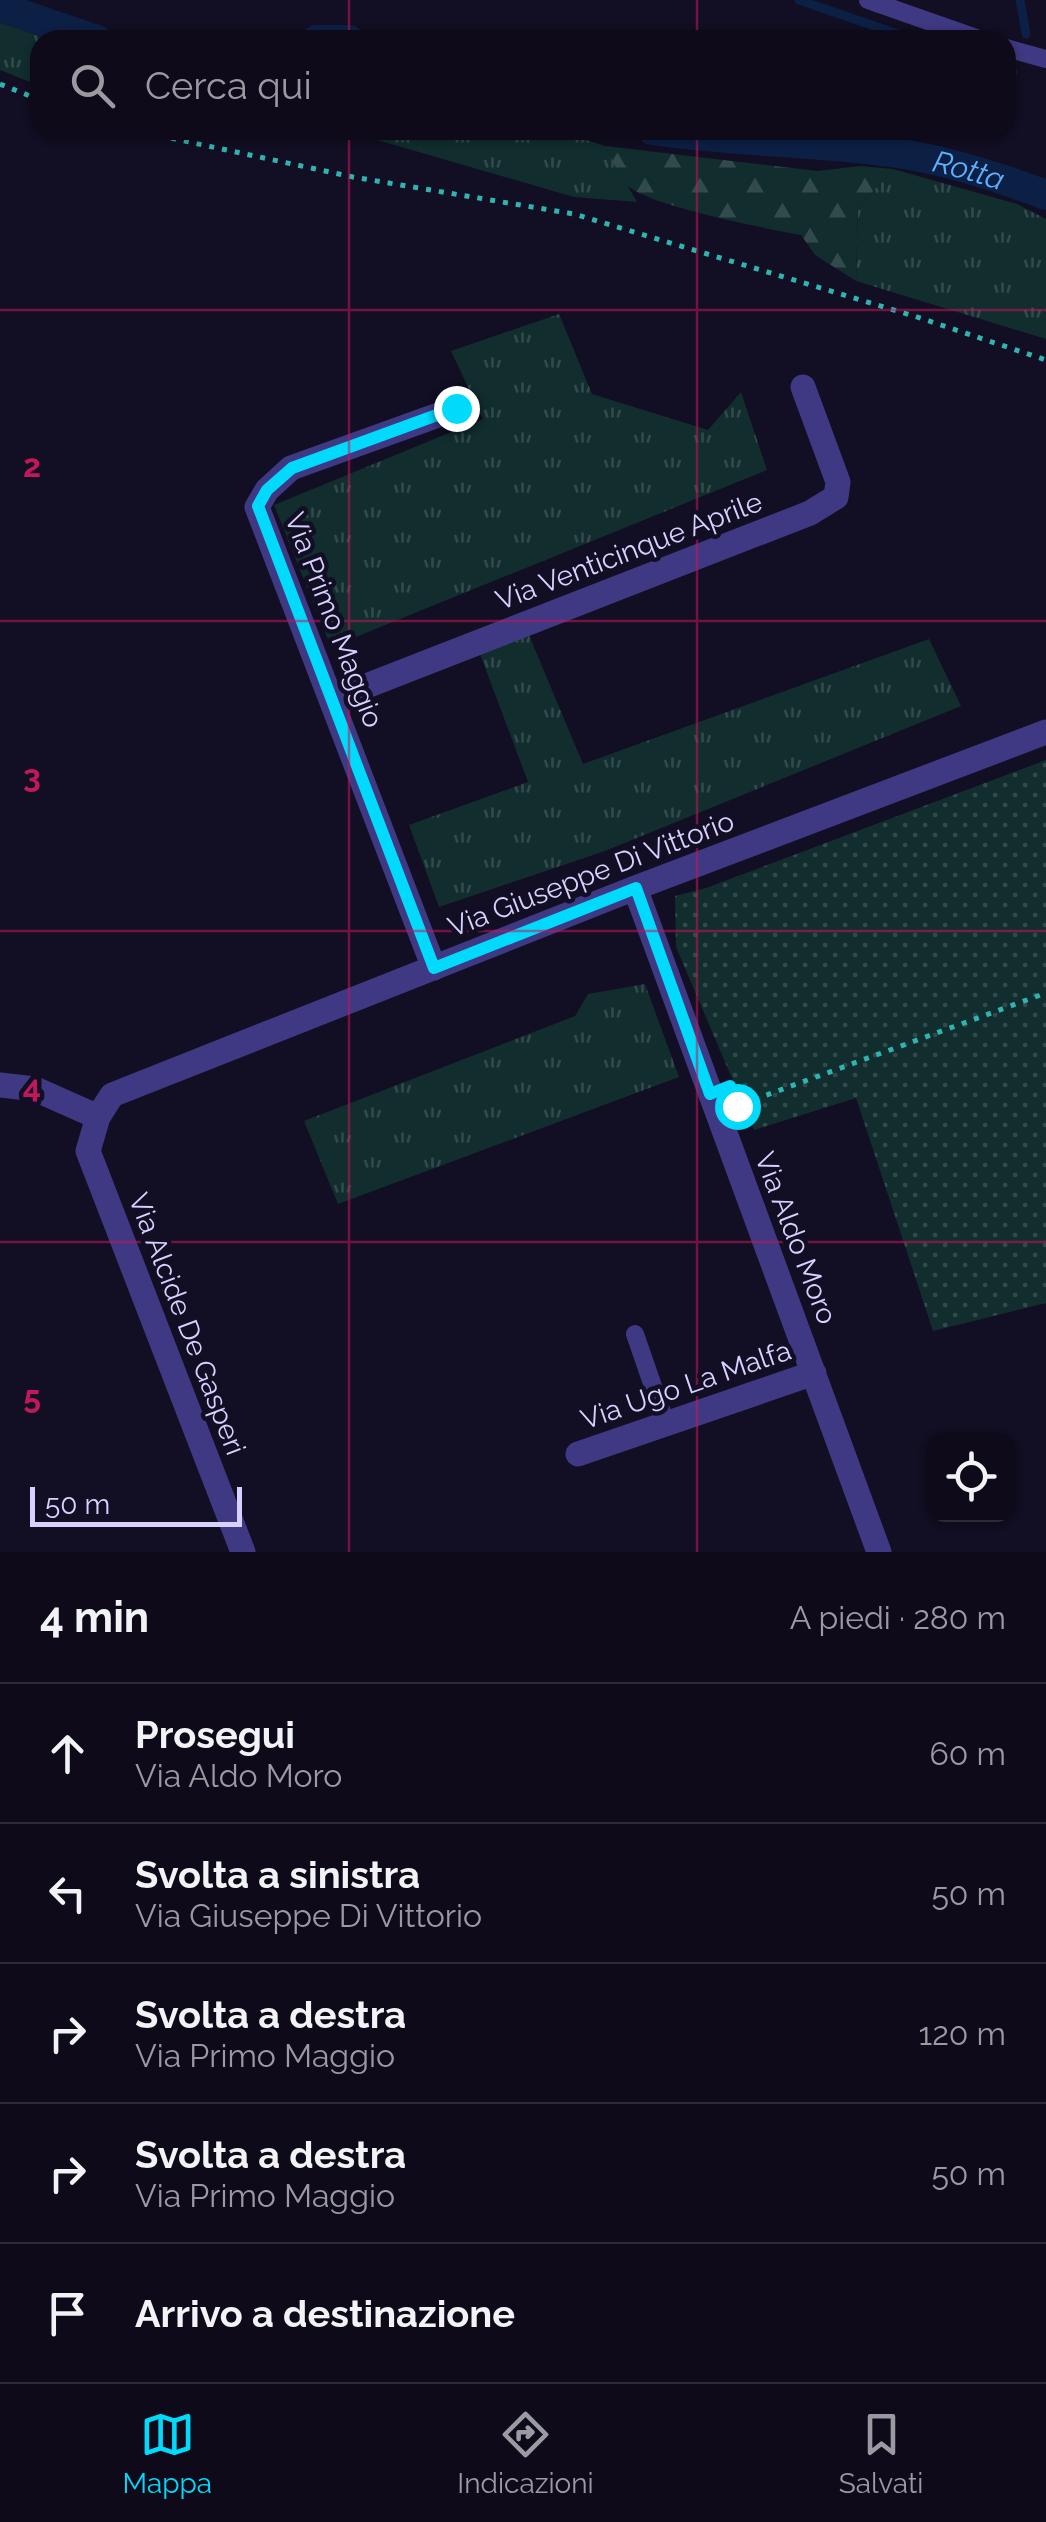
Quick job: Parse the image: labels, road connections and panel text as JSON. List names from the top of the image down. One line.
{"streets":{"street":["Via Venticinque Aprile","Via Primo Maggio","Via Giuseppe Di Vittorio","Via Aldo Moro","Via Alcide De Gasperi","Via Ugo La Malfa"]},"crossings":[["Via Venticinque Aprile","Via Primo Maggio"],["Via Primo Maggio","Via Giuseppe Di Vittorio"],["Via Giuseppe Di Vittorio","Via Aldo Moro"],["Via Giuseppe Di Vittorio","Via Alcide De Gasperi"],["Via Aldo Moro","Via Ugo La Malfa"]],"water":["Rotta"],"scale_bar":"50 m","page":{"search":"Cerca qui","scale":"50 m","heading":["4 min","A piedi · 280 m"],"list":[["Prosegui","Via Aldo Moro","60 m"],["Svolta a sinistra","Via Giuseppe Di Vittorio","50 m"],["Svolta a destra","Via Primo Maggio","120 m"],["Svolta a destra","Via Primo Maggio","50 m"],"Arrivo a destinazione"],"nav":["Mappa","Indicazioni","Salvati"]},"grid":{"rows":["2","3","4","5"]}}
